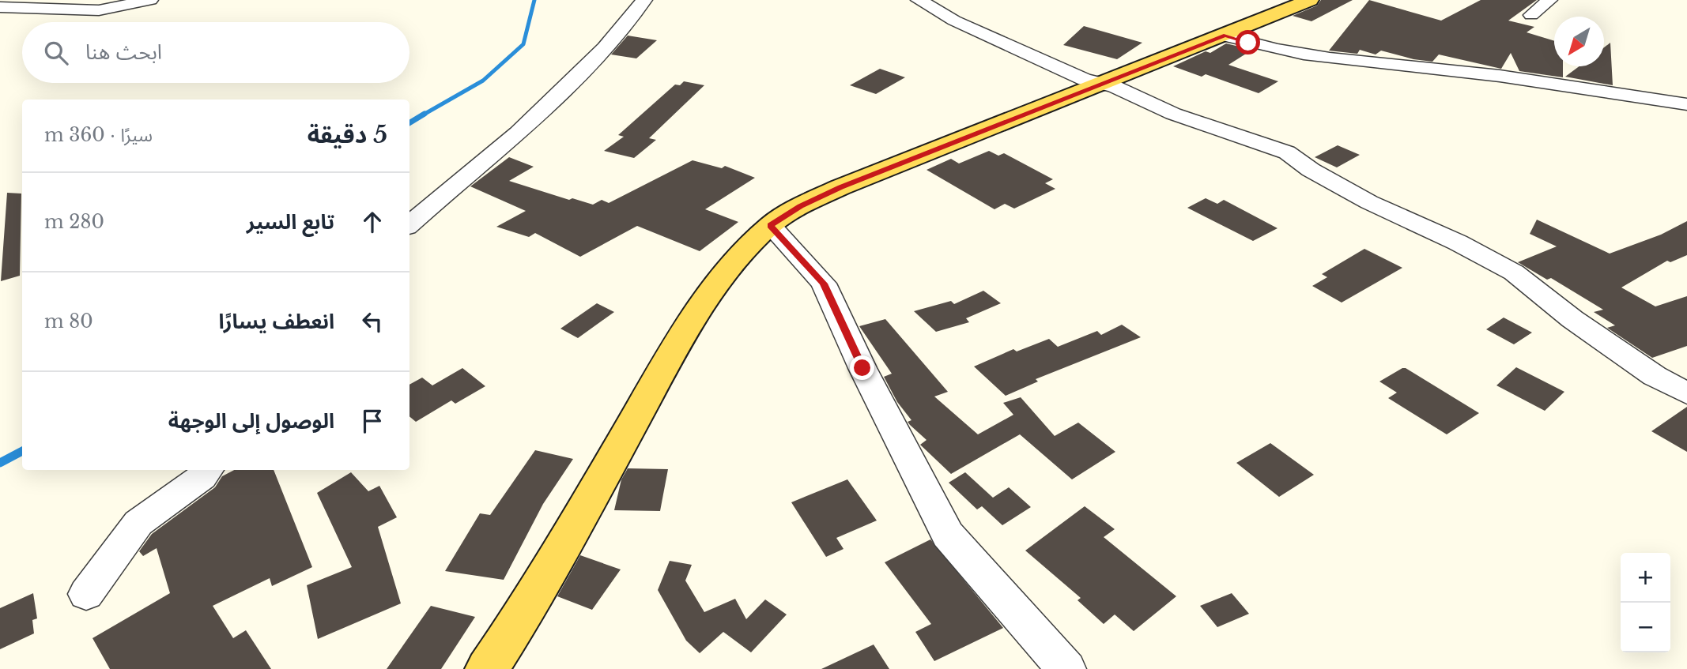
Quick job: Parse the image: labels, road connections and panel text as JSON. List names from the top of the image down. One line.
{"north":"bottom left","page":{"search":"ابحث هنا","heading":["5 دقيقة","سيرًا · 360 m"],"list":[["تابع السير","280 m"],["انعطف يسارًا","80 m"],"الوصول إلى الوجهة"],"map_buttons":["+","−"]}}
